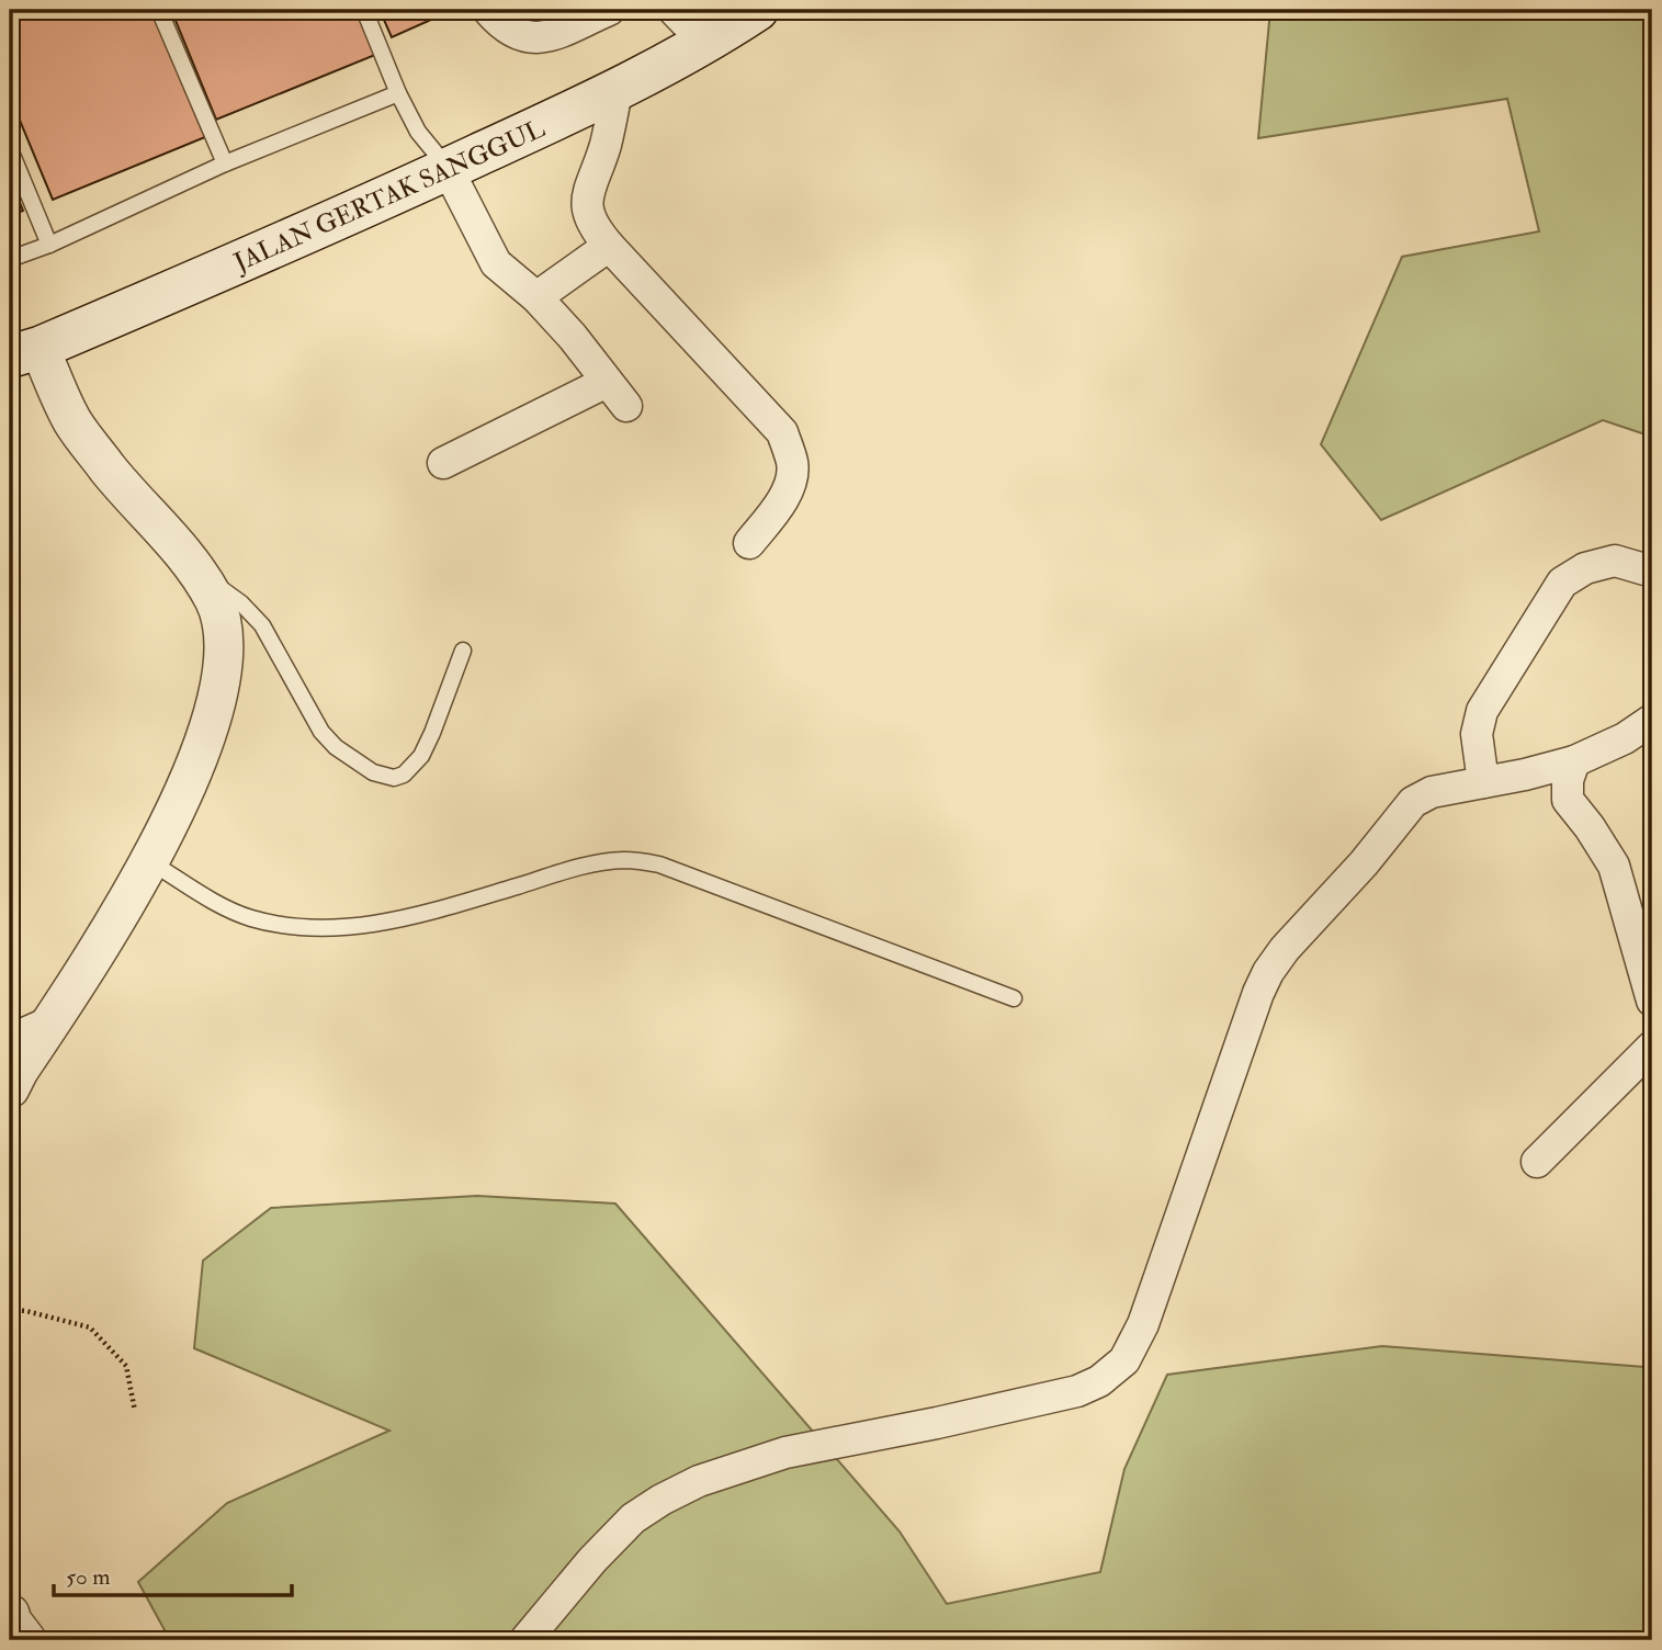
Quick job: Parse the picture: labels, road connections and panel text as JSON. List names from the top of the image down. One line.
{"streets":{"main road":["JALAN GERTAK SANGGUL"]},"scale_bar":"50 m"}
